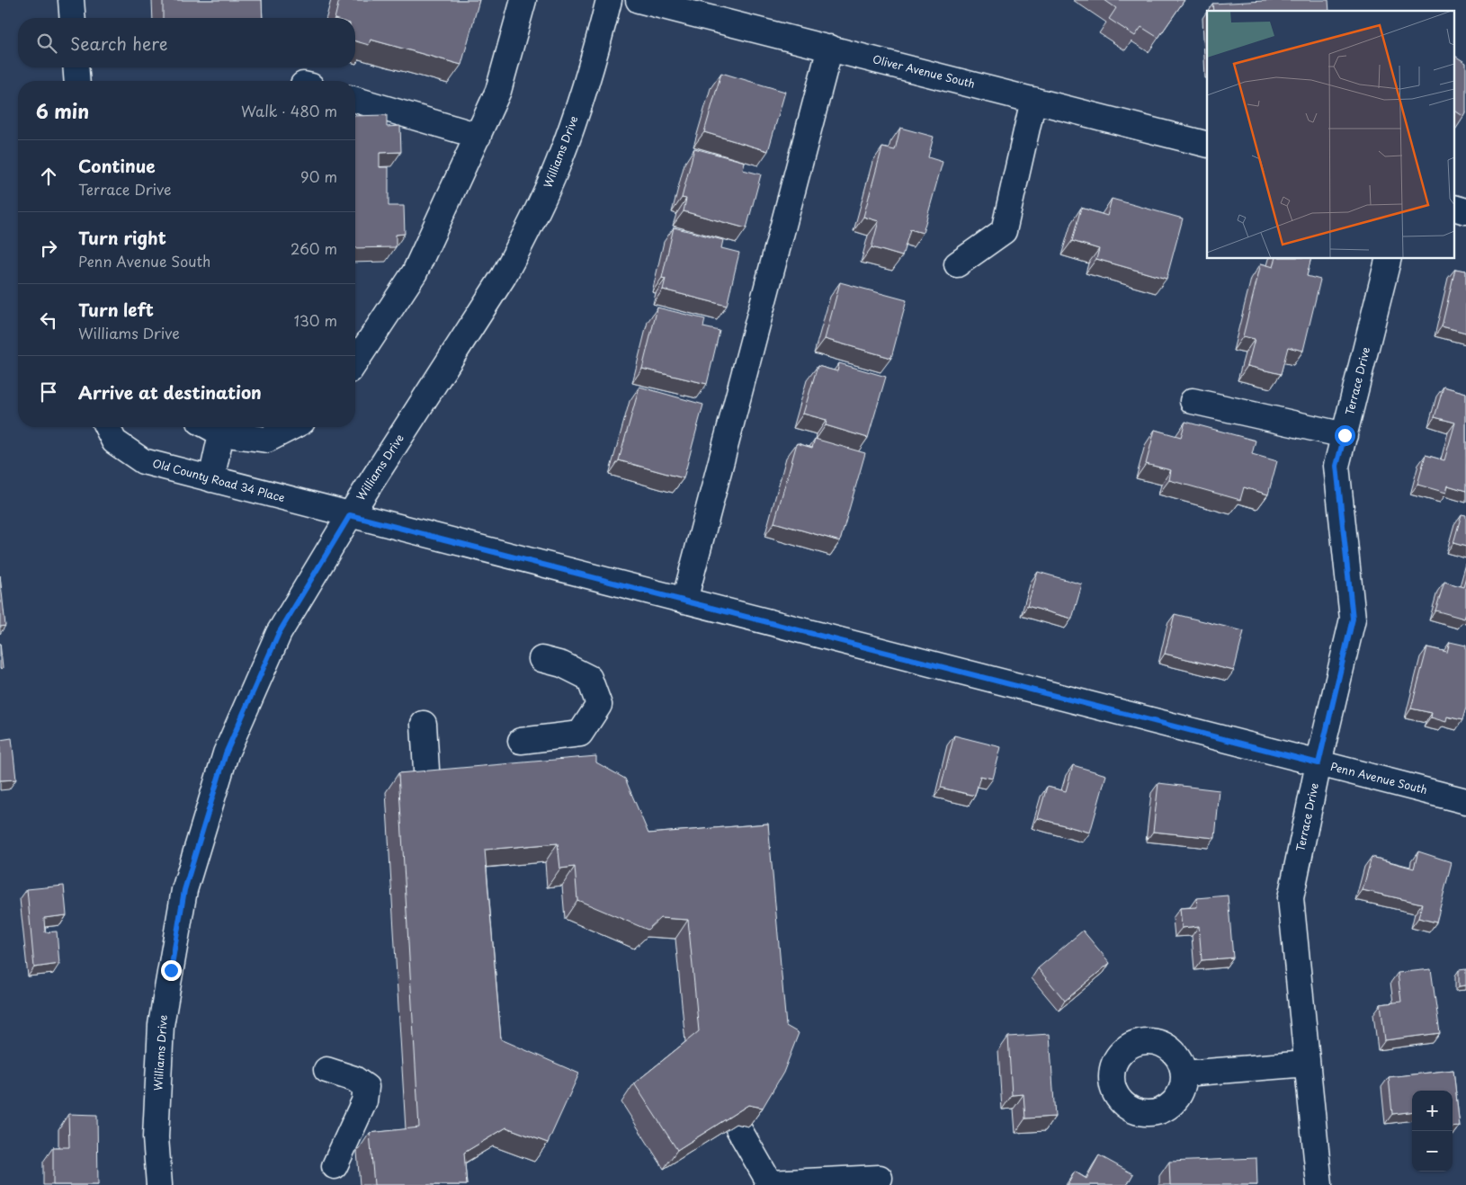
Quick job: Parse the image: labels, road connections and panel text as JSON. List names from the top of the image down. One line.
{"streets":{"street":["Oliver Avenue South","Williams Drive","Terrace Drive","Old County Road 34 Place","Penn Avenue South"]},"crossings":[["Williams Drive","Old County Road 34 Place"],["Williams Drive","Penn Avenue South"],["Terrace Drive","Penn Avenue South"],["Old County Road 34 Place","Penn Avenue South"]],"page":{"search":"Search here","heading":["6 min","Walk · 480 m"],"list":[["Continue","Terrace Drive","90 m"],["Turn right","Penn Avenue South","260 m"],["Turn left","Williams Drive","130 m"],"Arrive at destination"],"map_buttons":["+","−"]}}
